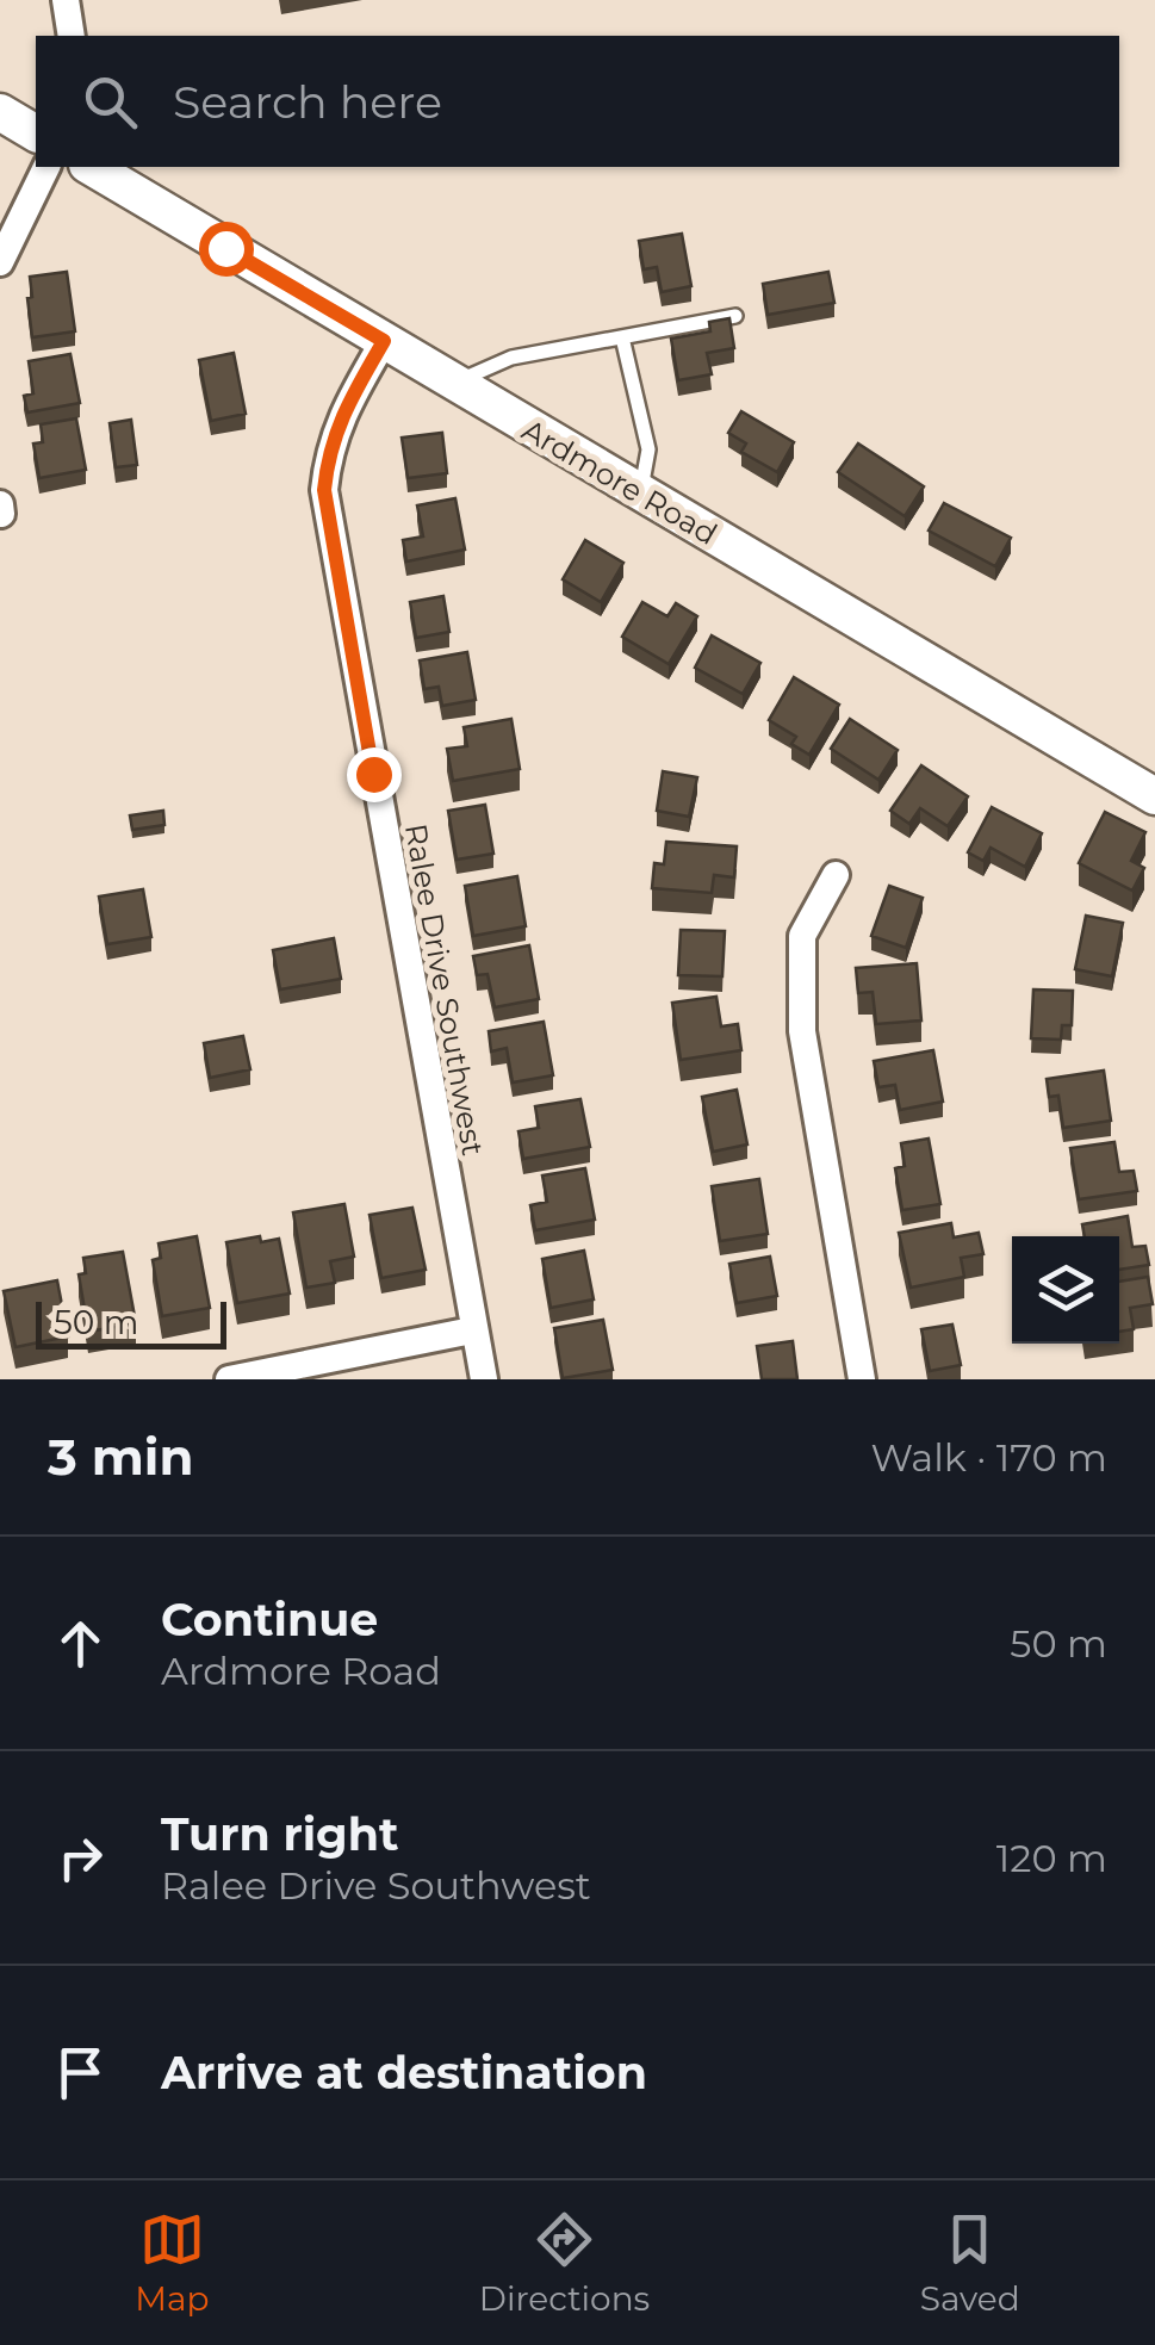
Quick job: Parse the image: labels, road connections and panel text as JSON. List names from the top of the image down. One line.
{"streets":{"street":["Ardmore Road","Ralee Drive Southwest"]},"crossings":[["Ardmore Road","Ralee Drive Southwest"]],"scale_bar":"50 m","page":{"search":"Search here","scale":"50 m","heading":["3 min","Walk · 170 m"],"list":[["Continue","Ardmore Road","50 m"],["Turn right","Ralee Drive Southwest","120 m"],"Arrive at destination"],"nav":["Map","Directions","Saved"]}}
